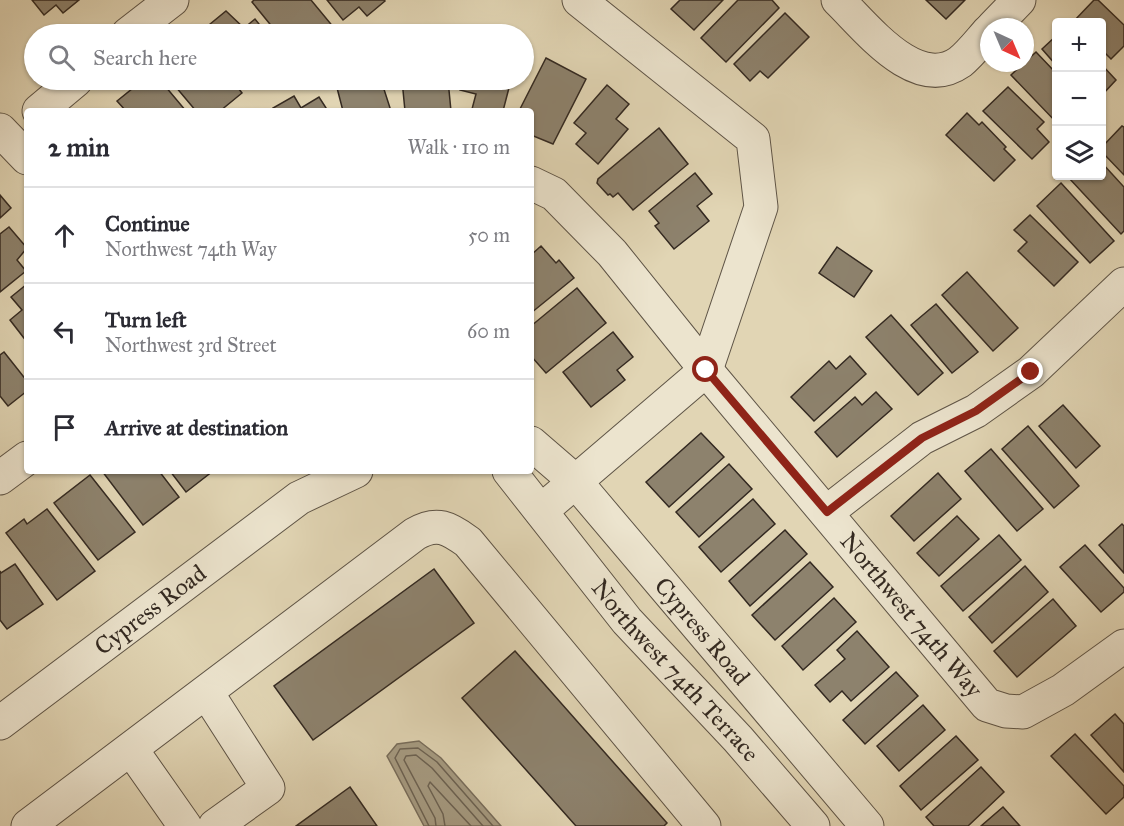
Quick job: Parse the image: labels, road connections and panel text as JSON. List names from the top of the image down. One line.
{"streets":{"street":["Cypress Road","Northwest 74th Way","Northwest 74th Terrace"]},"north":"bottom right","page":{"map_buttons":["+","−"],"search":"Search here","heading":["2 min","Walk · 110 m"],"list":[["Continue","Northwest 74th Way","50 m"],["Turn left","Northwest 3rd Street","60 m"],"Arrive at destination"]}}
